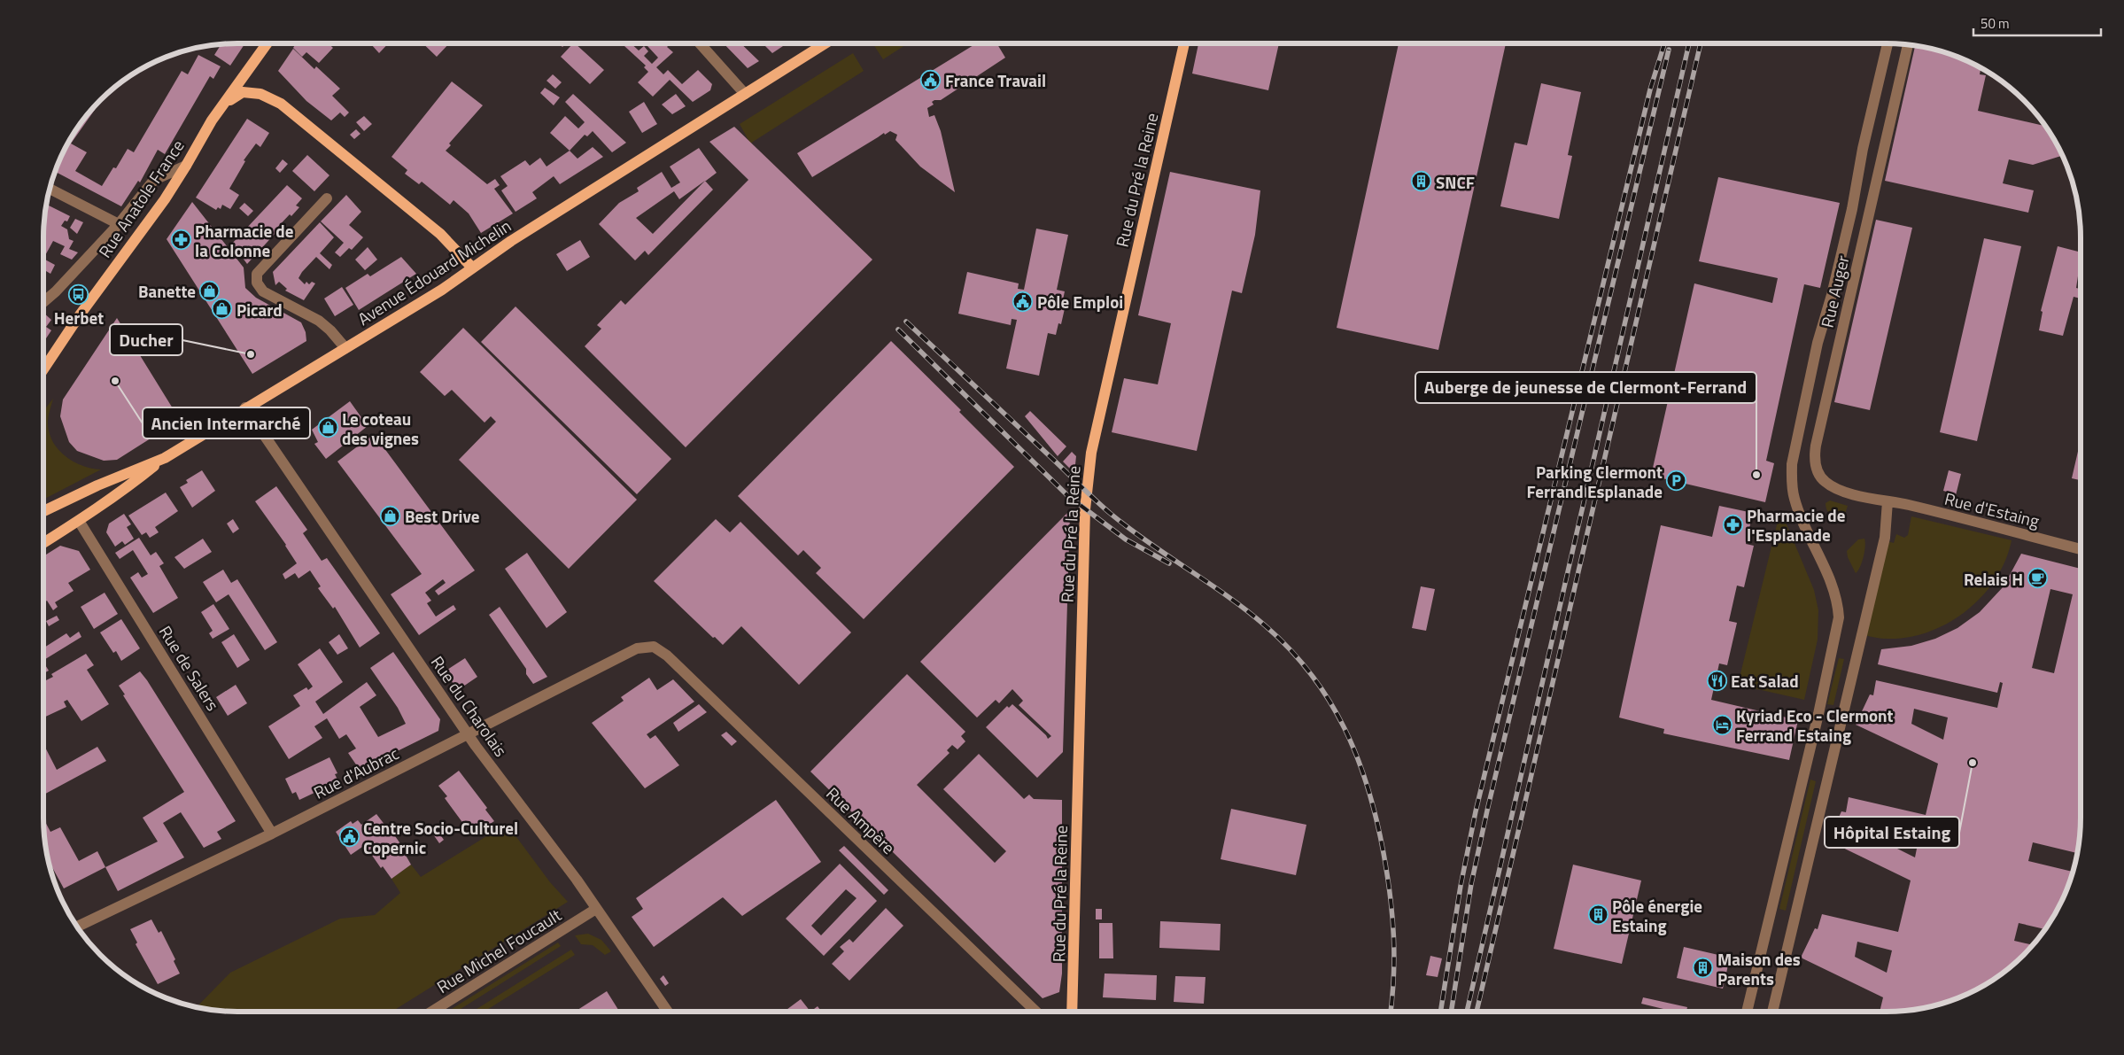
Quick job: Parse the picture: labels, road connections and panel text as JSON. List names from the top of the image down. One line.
{"streets":{"main road":["Rue du Pré la Reine","Rue Anatole France","Avenue Édouard Michelin"],"street":["Rue Auger","Rue d'Estaing","Rue de Salers","Rue du Charolais","Rue d'Aubrac","Rue Ampère","Rue Michel Foucault"]},"crossings":[["Avenue Édouard Michelin","Rue du Charolais"],["Rue Auger","Rue d'Estaing"],["Rue de Salers","Rue d'Aubrac"],["Rue du Charolais","Rue d'Aubrac"],["Rue du Charolais","Rue Michel Foucault"],["Rue d'Aubrac","Rue Ampère"]],"places":{"public building":["France Travail","Pôle Emploi","Centre Socio-Culturel Copernic"],"building":["SNCF","Pôle énergie Estaing","Maison des Parents"],"pharmacy":["Pharmacie de la Colonne","Pharmacie de l'Esplanade"],"shop":["Banette","Picard","Le coteau des vignes","Best Drive"],"bus stop":["Herbet"],"other":["Ducher","Ancien Intermarché","Auberge de jeunesse de Clermont-Ferrand","Hôpital Estaing"],"parking":["Parking Clermont Ferrand Esplanade"],"cafe":["Relais H"],"restaurant":["Eat Salad"],"hotel":["Kyriad Eco - Clermont Ferrand Estaing"]},"scale_bar":"50 m"}
